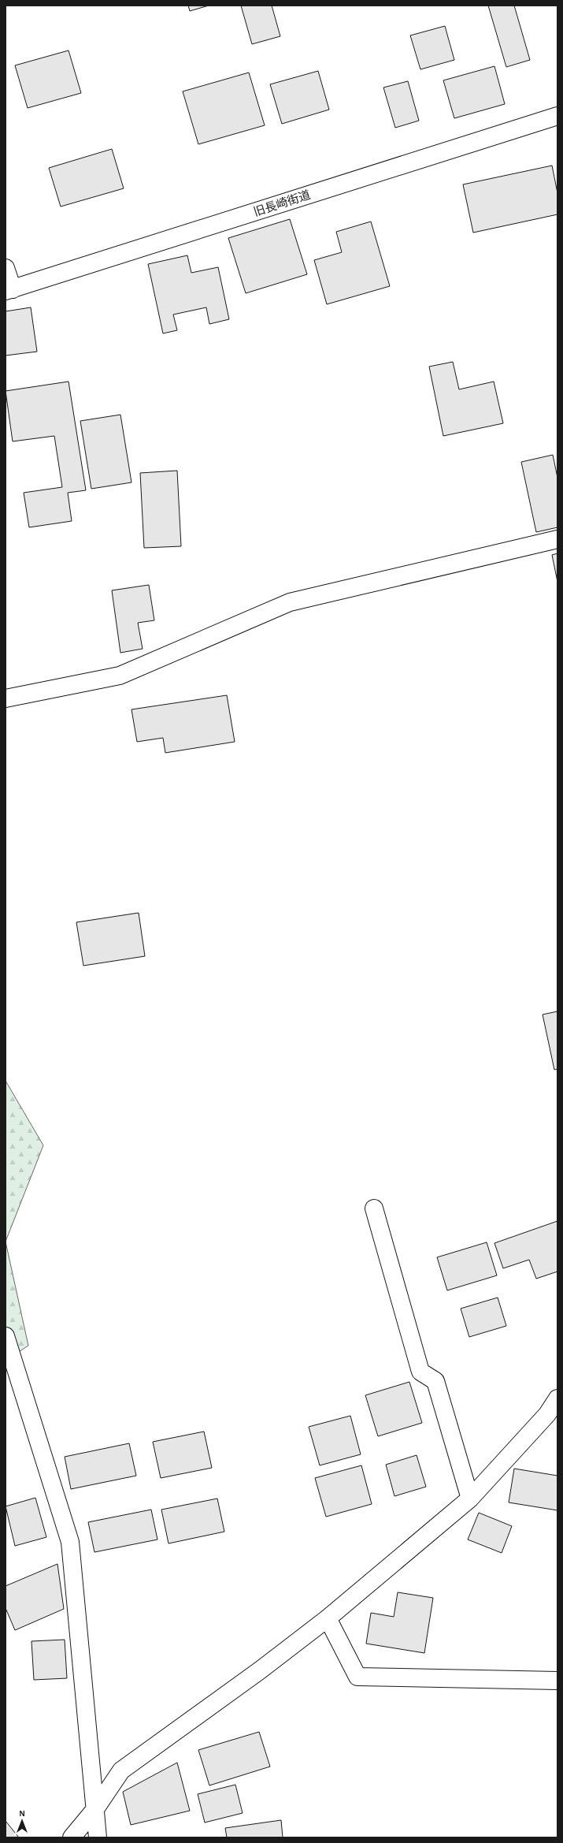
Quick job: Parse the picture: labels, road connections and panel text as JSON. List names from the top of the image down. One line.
{"streets":{"street":["旧長崎街道"]},"north":"top"}
